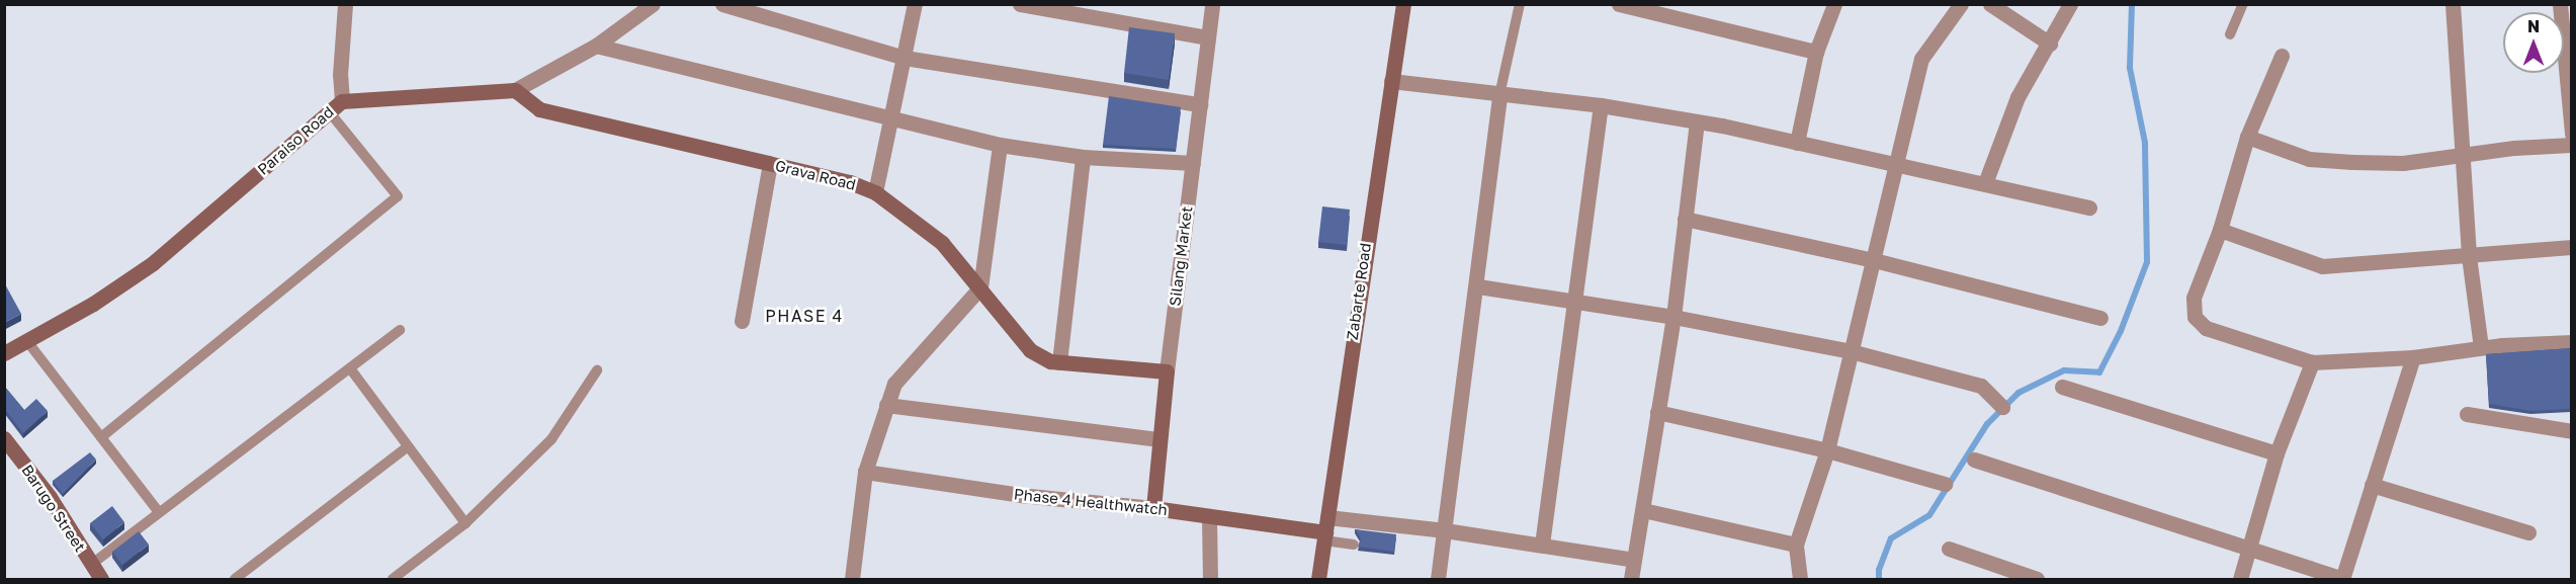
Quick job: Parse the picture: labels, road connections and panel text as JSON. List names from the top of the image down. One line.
{"streets":{"street":["Paraiso Road","Grava Road","Silang Market","Zabarte Road","Phase 4 Healthwatch","Barugo Street"]},"crossings":[["Paraiso Road","Grava Road"],["Grava Road","Silang Market"],["Silang Market","Phase 4 Healthwatch"],["Zabarte Road","Phase 4 Healthwatch"]],"districts":["PHASE 4"],"north":"top"}
